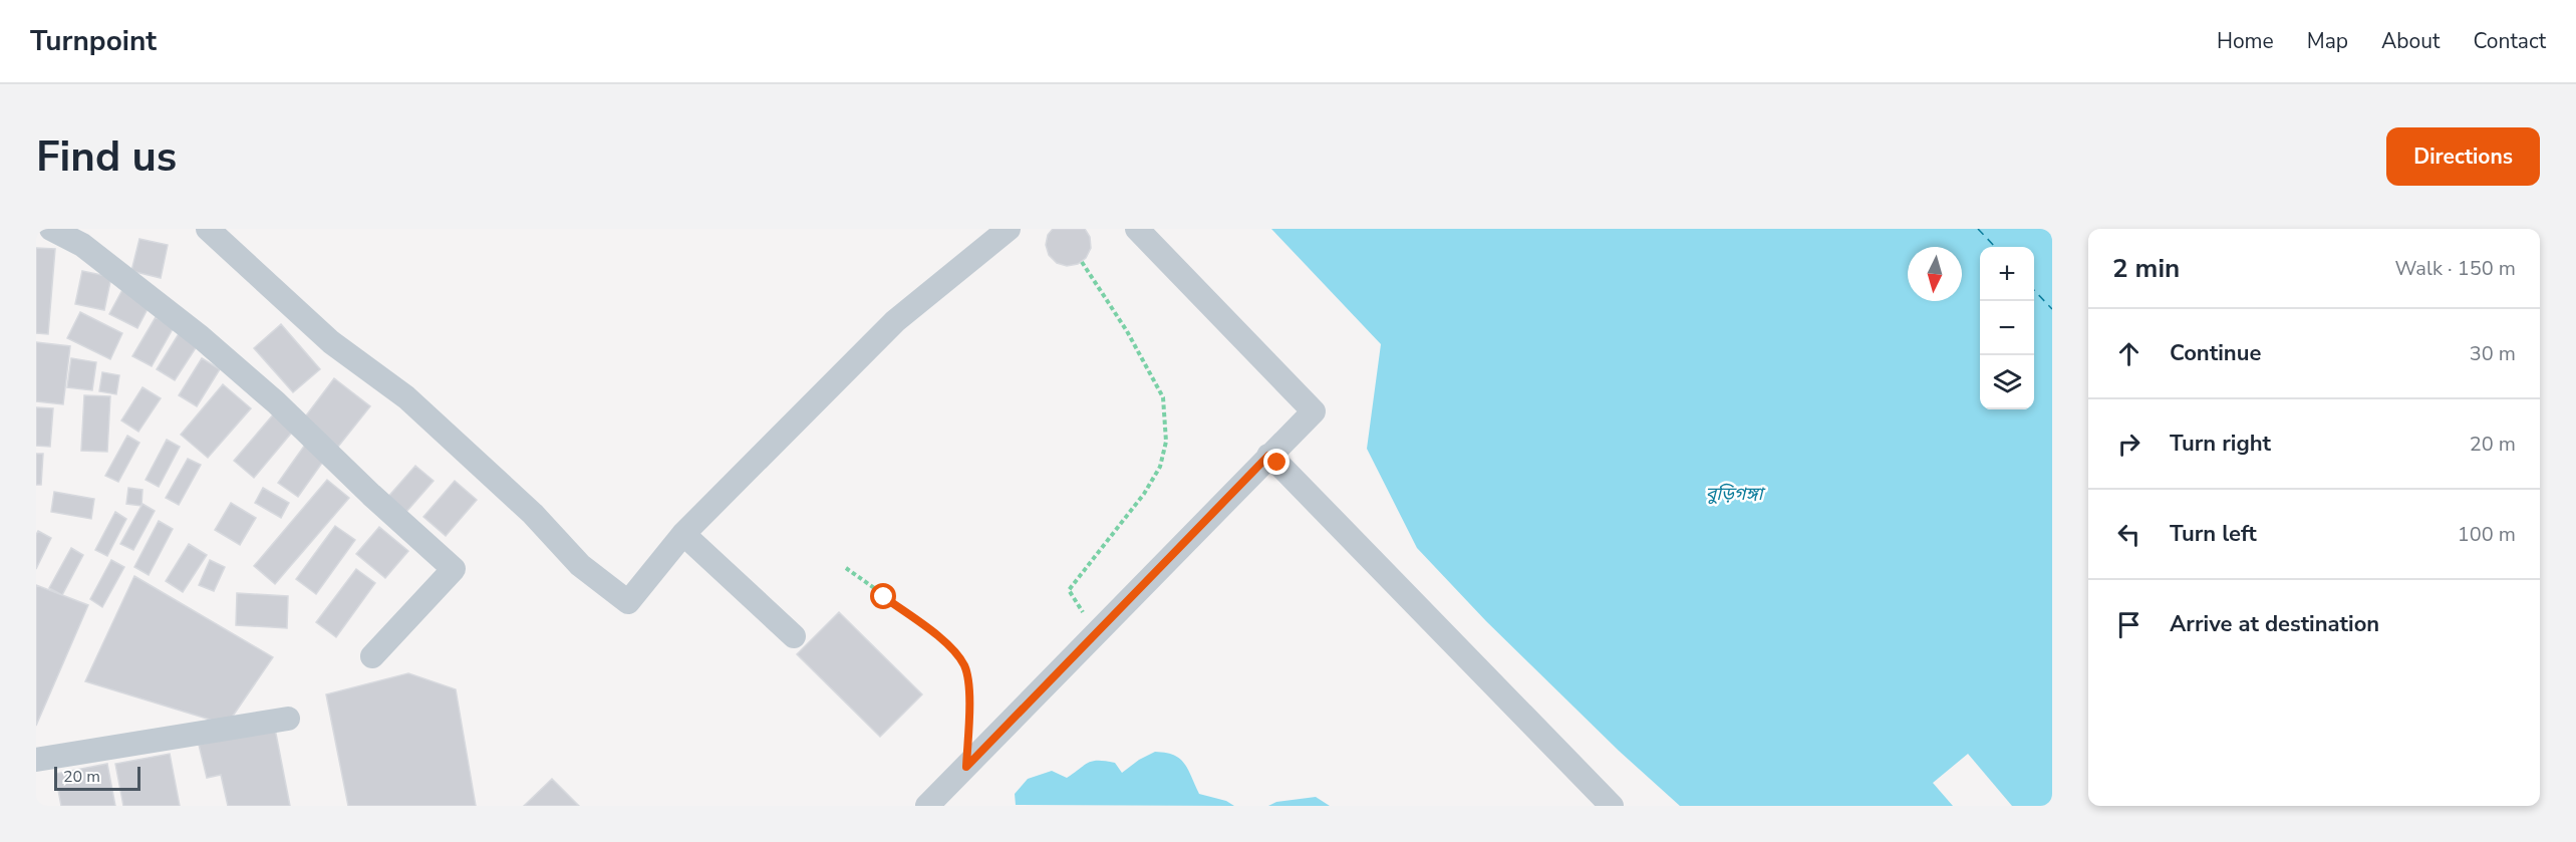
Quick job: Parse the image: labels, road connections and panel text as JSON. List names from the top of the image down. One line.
{"water":["বুড়িগঙ্গা"],"scale_bar":"20 m","north":"bottom","page":{"header":"Turnpoint","nav":["Home","Map","About","Contact"],"buttons":"Directions","title":"Find us","heading":["2 min","Walk · 150 m"],"map_buttons":["+","−"],"list":[["Continue","30 m"],["Turn right","20 m"],["Turn left","100 m"],"Arrive at destination"],"scale":"20 m"}}
